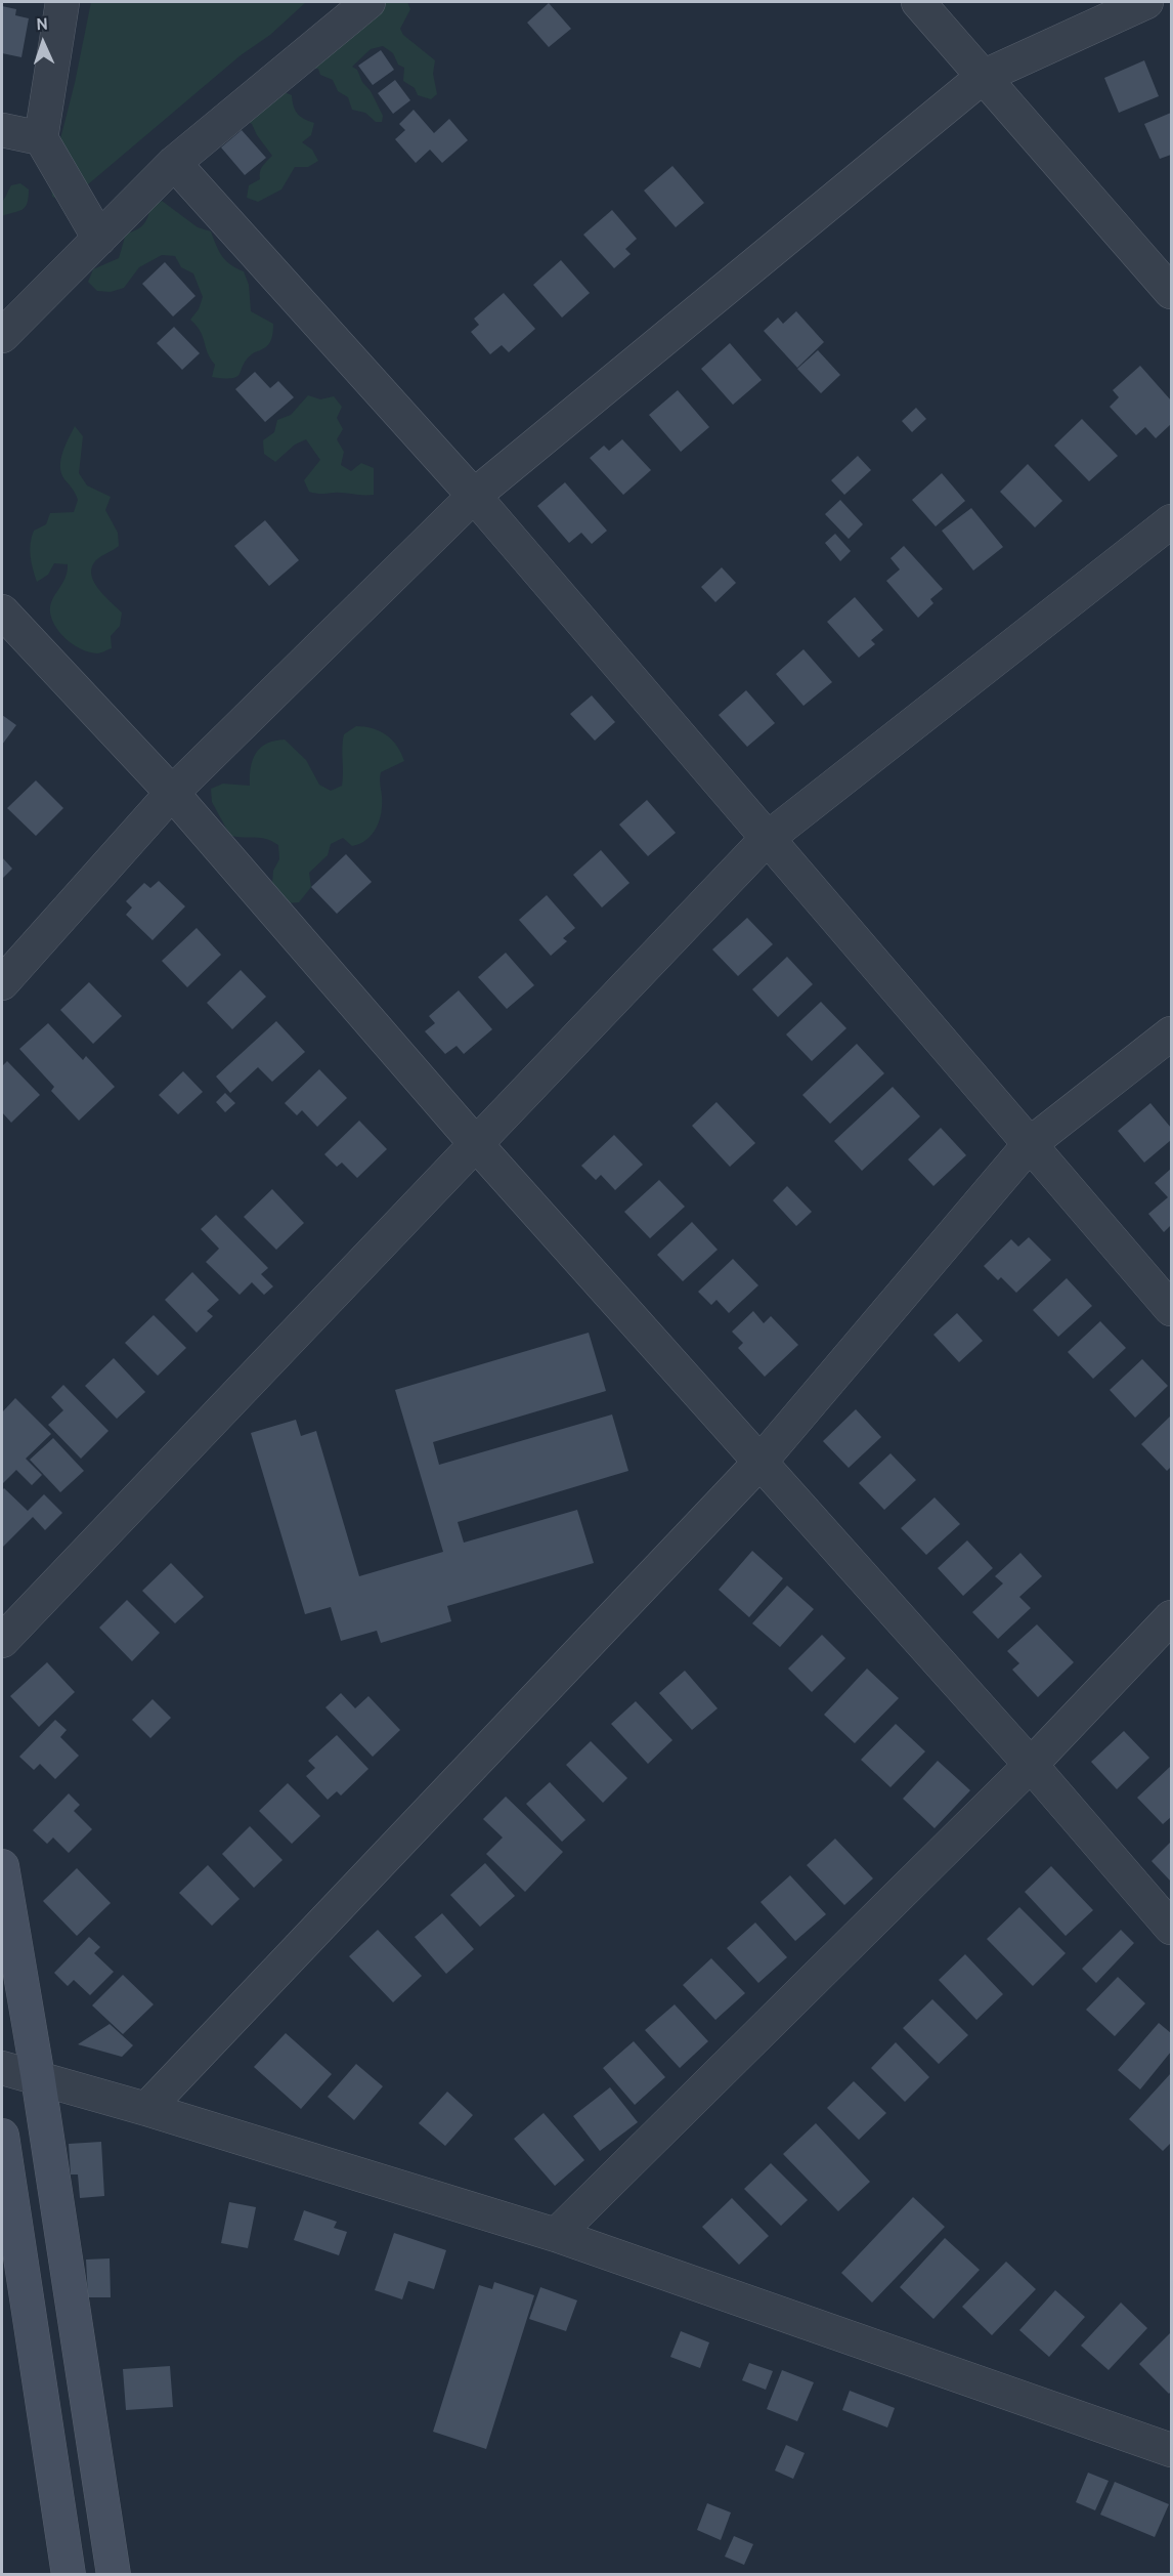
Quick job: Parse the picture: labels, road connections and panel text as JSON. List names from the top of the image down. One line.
{"north":"top"}
